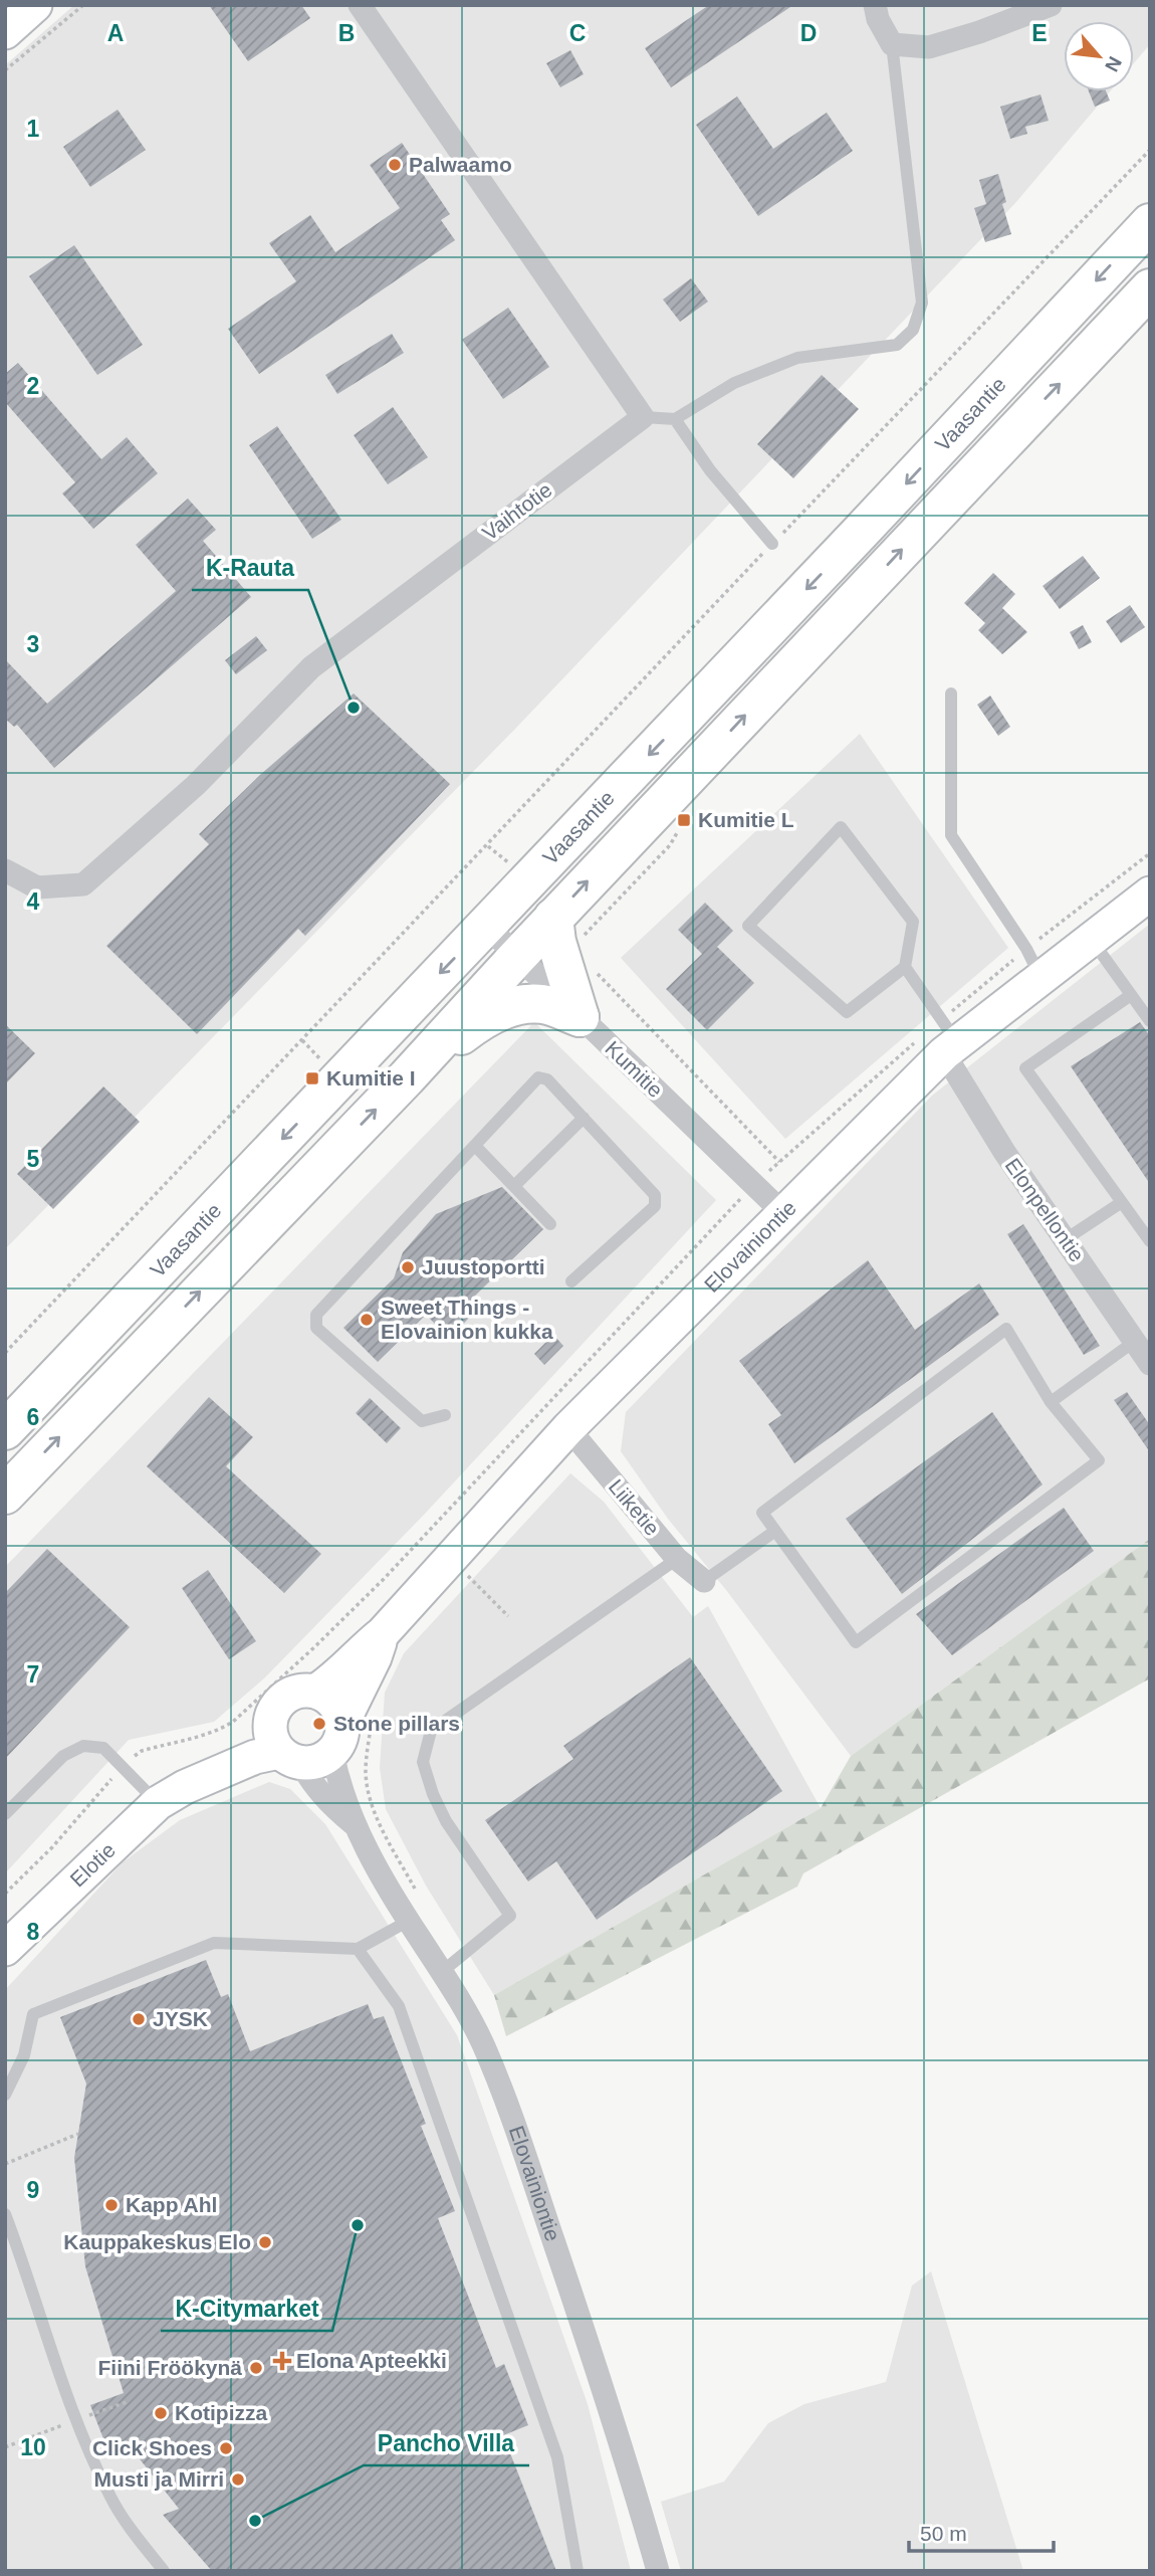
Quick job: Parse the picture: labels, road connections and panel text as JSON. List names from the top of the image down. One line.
{"streets":{"highway":["Vaasantie"],"main road":["Elovainiontie","Elotie"],"street":["Vaihtotie","Kumitie","Elonpellontie","Liiketie"]},"crossings":[["Vaasantie","Kumitie"],["Kumitie","Elovainiontie"],["Elonpellontie","Elovainiontie"],["Elovainiontie","Liiketie"],["Elovainiontie","Elotie"]],"places":{"other":["Palwaamo","K-Rauta","Juustoportti","Sweet Things - Elovainion kukka","Stone pillars","JYSK","Kapp Ahl","K-Citymarket","Kauppakeskus Elo","Fiini Fröökynä","Kotipizza","Click Shoes","Musti ja Mirri","Pancho Villa"],"transit":["Kumitie L","Kumitie I"],"health":["Elona Apteekki"]},"scale_bar":"50 m","north":"bottom right","grid":{"columns":["A","B","C","D","E"],"rows":["1","2","3","4","5","6","7","8","9","10"]}}
